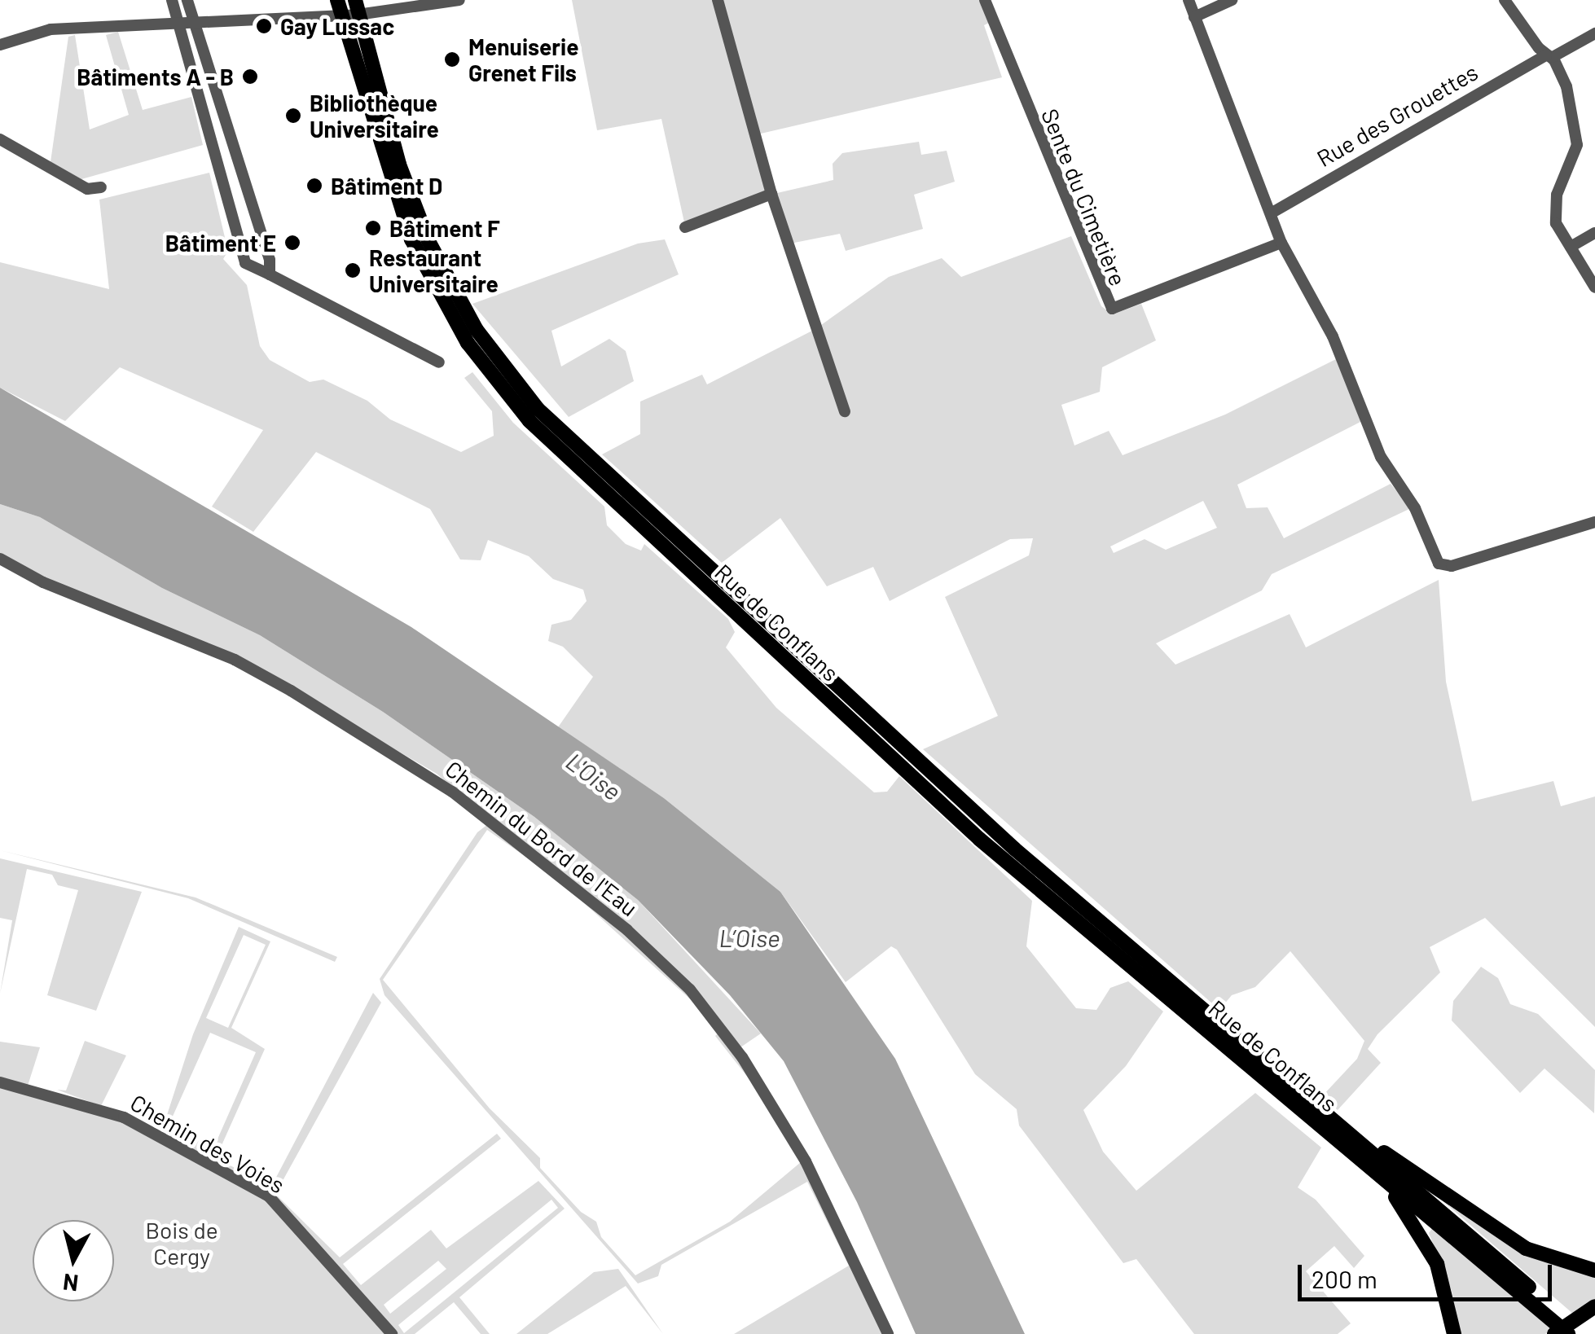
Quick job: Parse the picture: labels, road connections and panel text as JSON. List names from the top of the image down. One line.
{"streets":{"main road":["Rue de Conflans"],"street":["Rue des Grouettes","Sente du Cimetière","Chemin du Bord de l'Eau","Chemin des Voies"]},"water":["L'Oise","L’Oise"],"parks":["Bois de Cergy"],"places":["Gay Lussac","Menuiserie Grenet Fils","Bâtiments A - B","Bibliothèque Universitaire","Bâtiment D","Bâtiment F","Bâtiment E","Restaurant Universitaire"],"scale_bar":"200 m","north":"bottom"}
